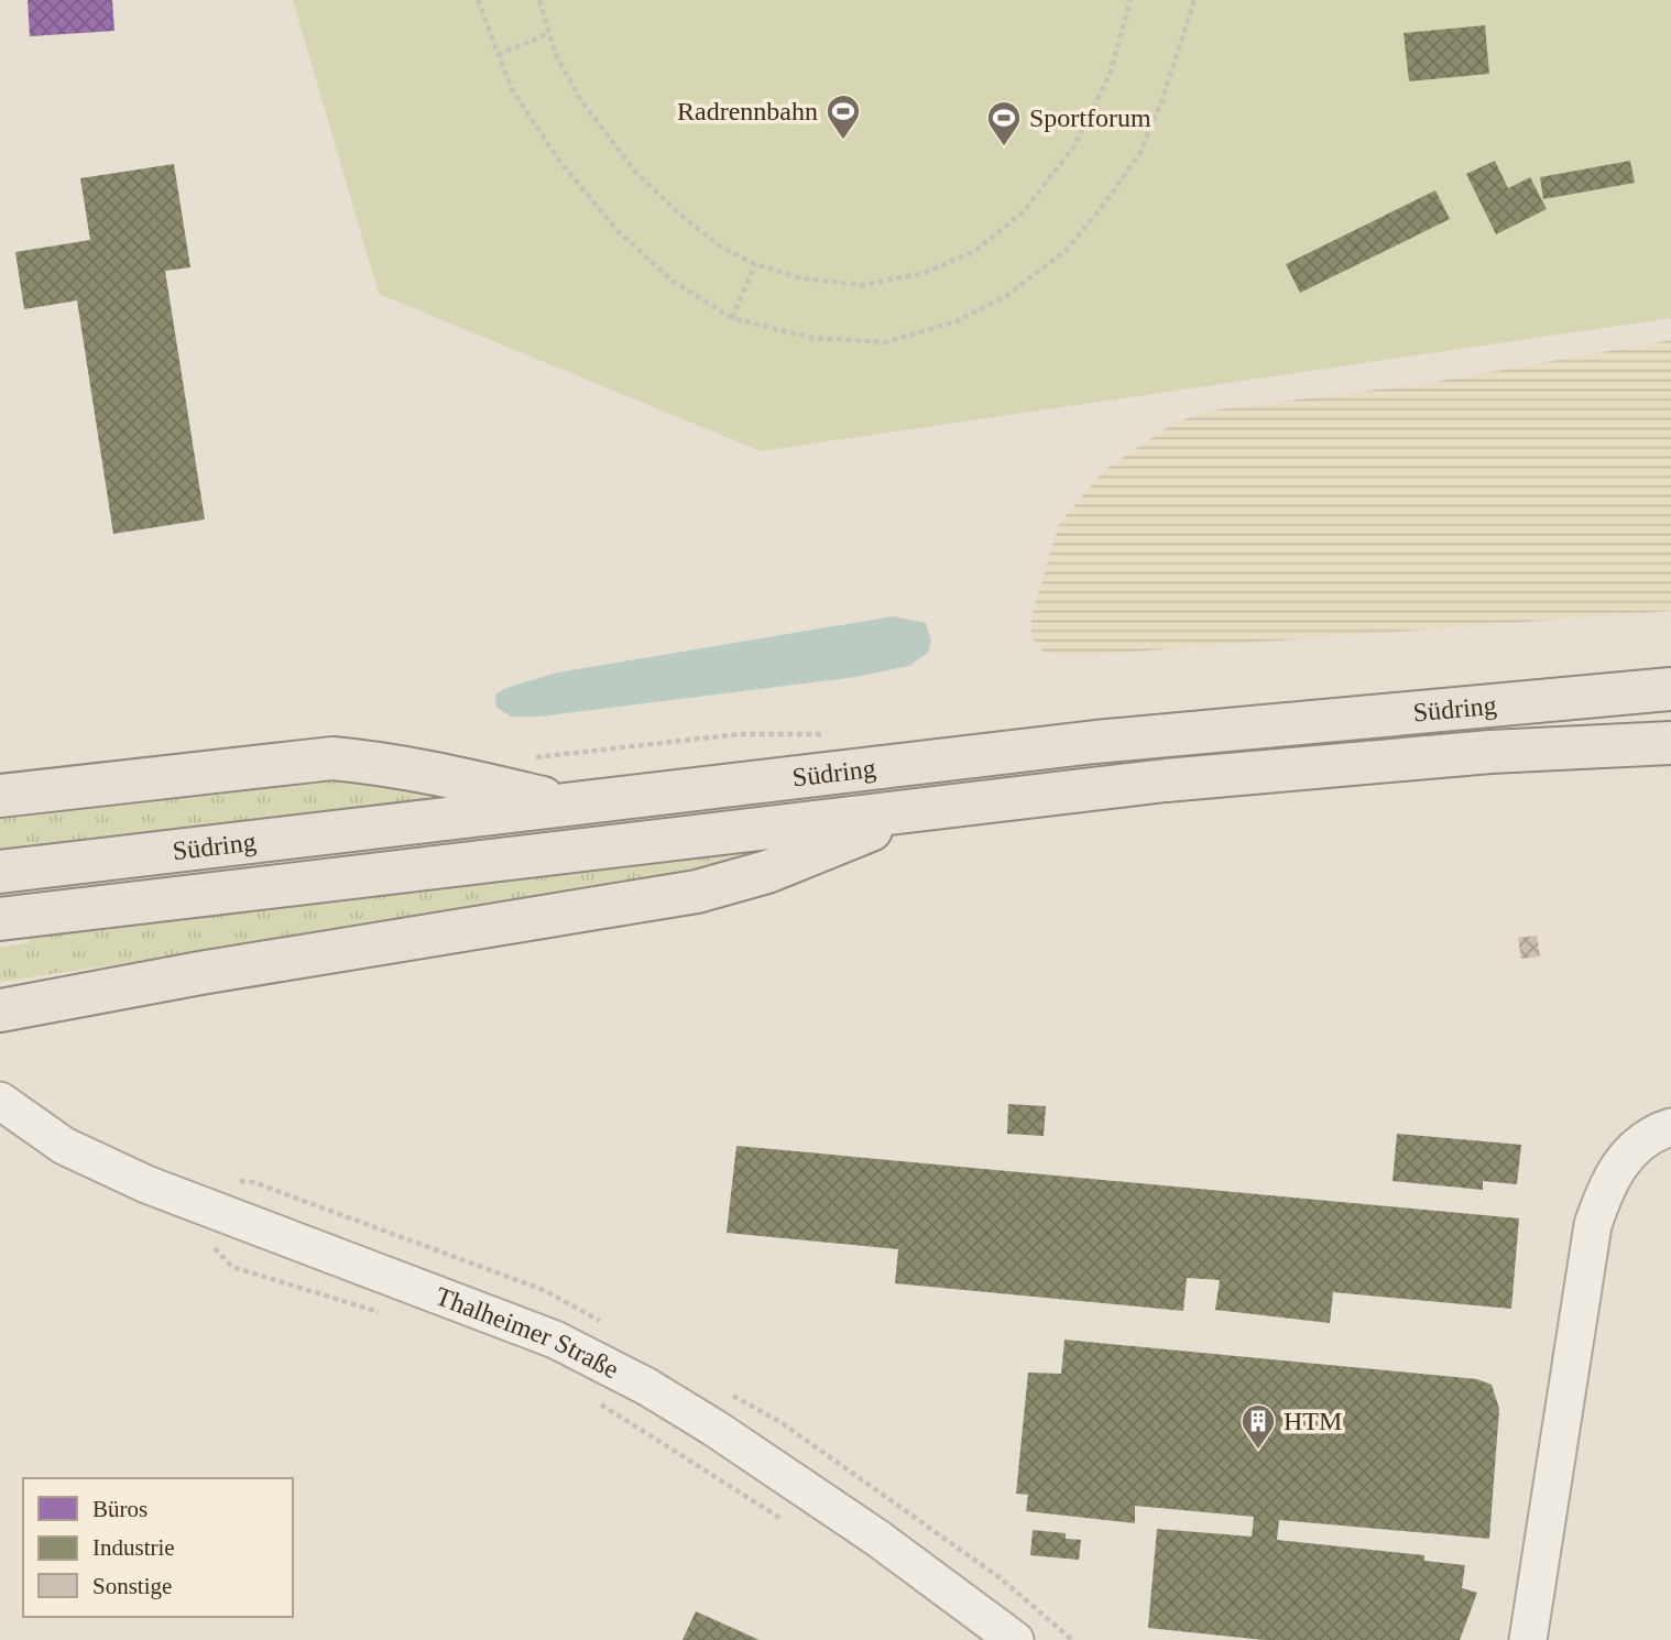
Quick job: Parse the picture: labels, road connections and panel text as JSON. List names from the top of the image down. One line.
{"streets":{"main road":["Südring"],"street":["Thalheimer Straße"]},"places":{"sports":["Radrennbahn","Sportforum"],"building":["HTM"]},"legend":["Büros","Industrie","Sonstige"]}
